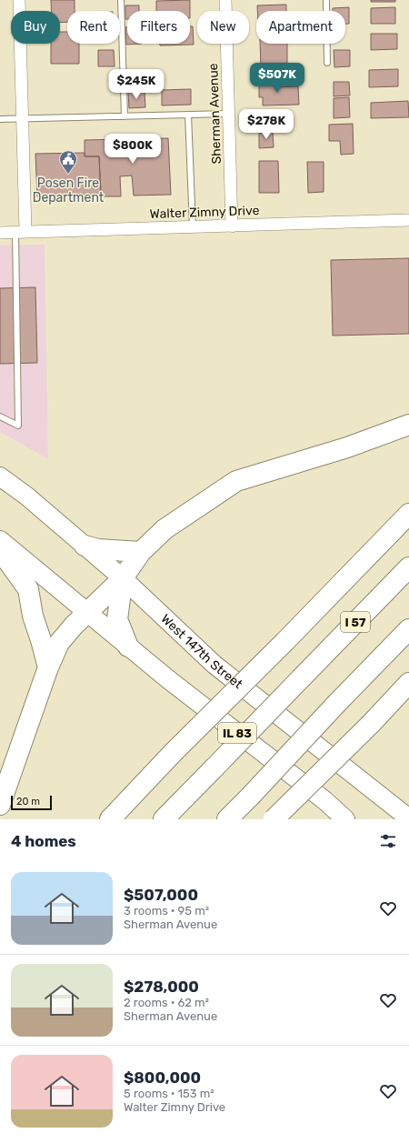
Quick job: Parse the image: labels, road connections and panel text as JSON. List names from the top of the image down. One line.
{"streets":{"highway":["I 57"],"main road":["West 147th Street","IL 83"],"street":["Sherman Avenue","Walter Zimny Drive"]},"crossings":[["Sherman Avenue","Walter Zimny Drive"]],"places":{"public building":["Posen Fire Department"]},"scale_bar":"20 m","page":{"chip":["Buy","Rent","Filters","New","Apartment"],"price":["$507K","$245K","$278K","$800K"],"scale":"20 m","heading":"4 homes","list":[{"name":"$507,000","note":"3 rooms · 95 m² · Sherman Avenue"},{"name":"$278,000","note":"2 rooms · 62 m² · Sherman Avenue"},{"name":"$800,000","note":"5 rooms · 153 m² · Walter Zimny Drive"}]}}
